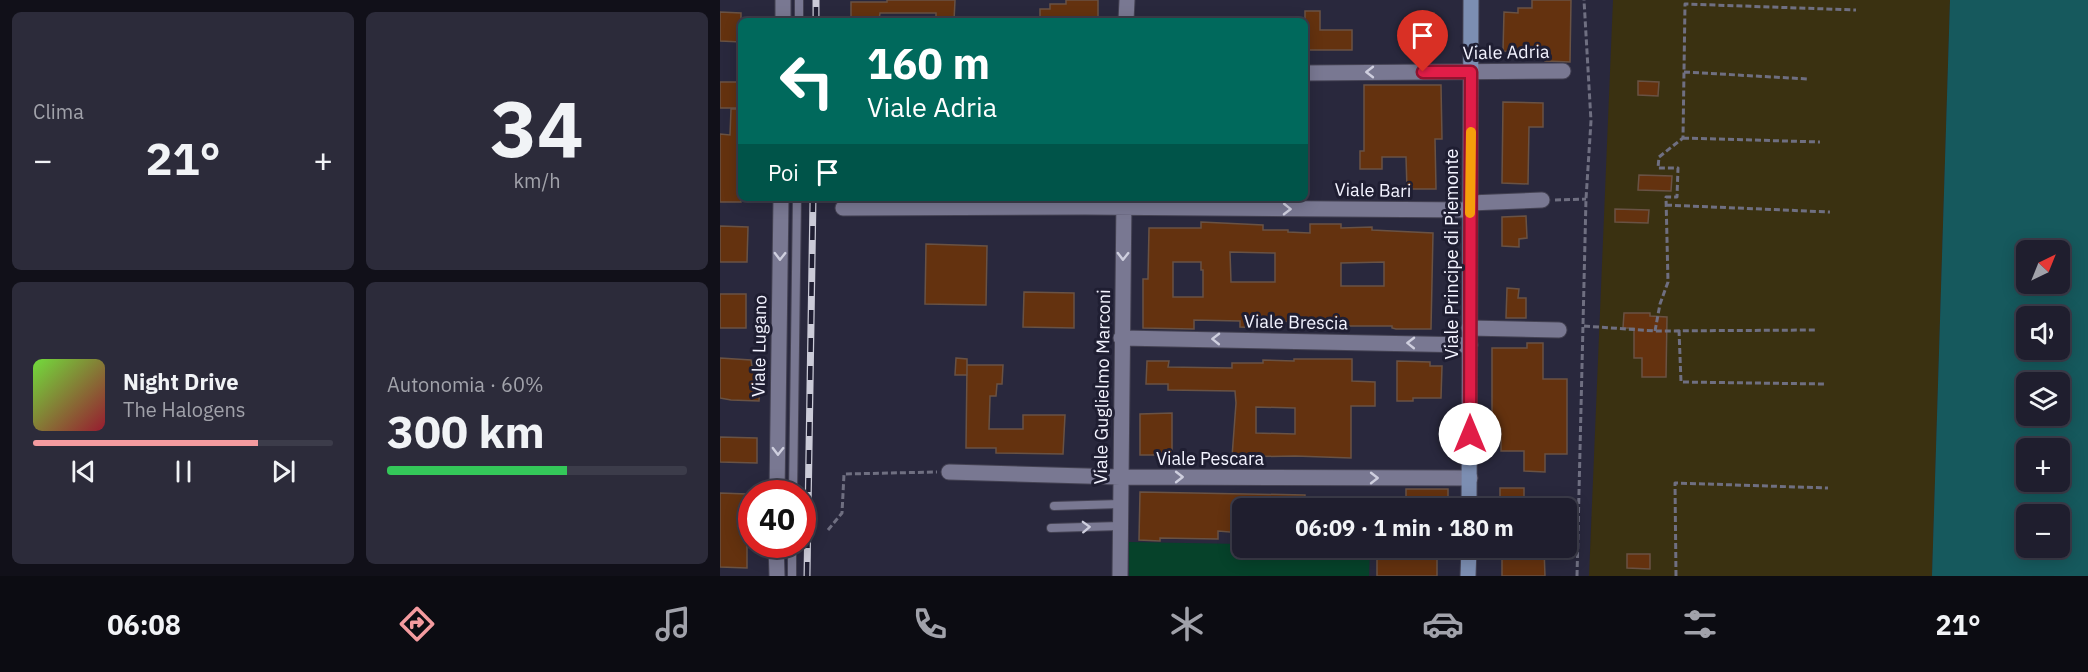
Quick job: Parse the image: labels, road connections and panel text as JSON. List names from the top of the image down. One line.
{"streets":{"street":["Viale Adria","Viale Bari","Viale Principe di Piemonte","Viale Brescia","Viale Lugano","Viale Guglielmo Marconi","Viale Pescara"]},"crossings":[["Viale Adria","Viale Principe di Piemonte"],["Viale Bari","Viale Principe di Piemonte"],["Viale Bari","Viale Guglielmo Marconi"],["Viale Principe di Piemonte","Viale Brescia"],["Viale Principe di Piemonte","Viale Pescara"],["Viale Brescia","Viale Guglielmo Marconi"],["Viale Guglielmo Marconi","Viale Pescara"]],"one_way":["Viale Adria","Viale Bari","Viale Brescia","Viale Lugano","Viale Guglielmo Marconi","Viale Pescara"],"north":"top right","page":{"tile":["Clima",["34","km/h"],["Autonomia · 60%","300 km"]],"turn":["160 m","Viale Adria"],"heat":["−","21°","+"],"then":"Poi","map_buttons":["+","−"],"song":["Night Drive","The Halogens"],"limit":"40","trip":"06:09 · 1 min · 180 m","tabs":["06:08","21°"]}}
